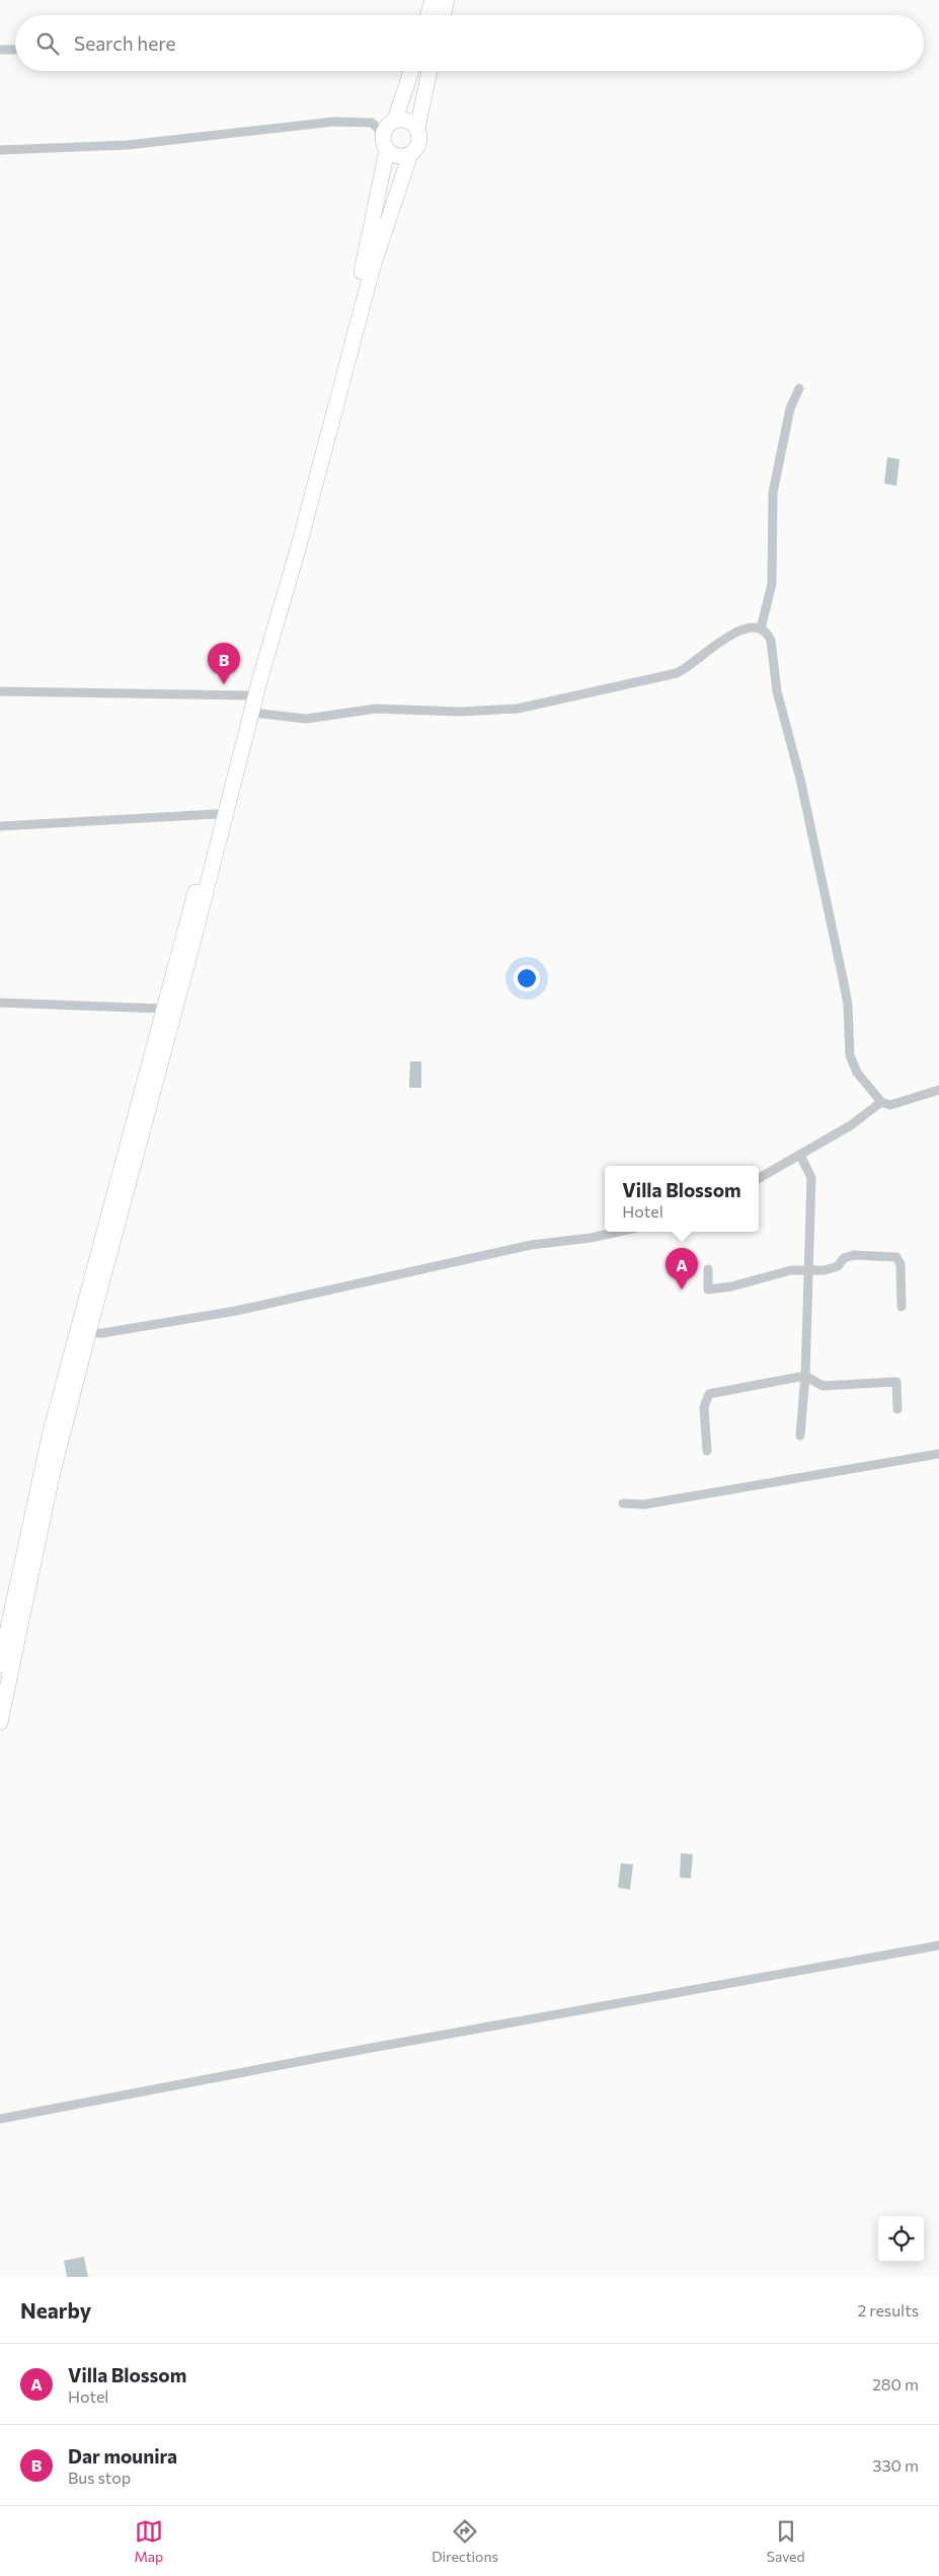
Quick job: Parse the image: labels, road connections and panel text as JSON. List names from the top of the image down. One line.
{"page":{"search":"Search here","pins":["B","A"],"popup":["Villa Blossom","Hotel"],"heading":["Nearby","2 results"],"list":[{"mark":"A","name":"Villa Blossom","note":"Hotel","value":"280 m"},{"mark":"B","name":"Dar mounira","note":"Bus stop","value":"330 m"}],"nav":["Map","Directions","Saved"]}}
